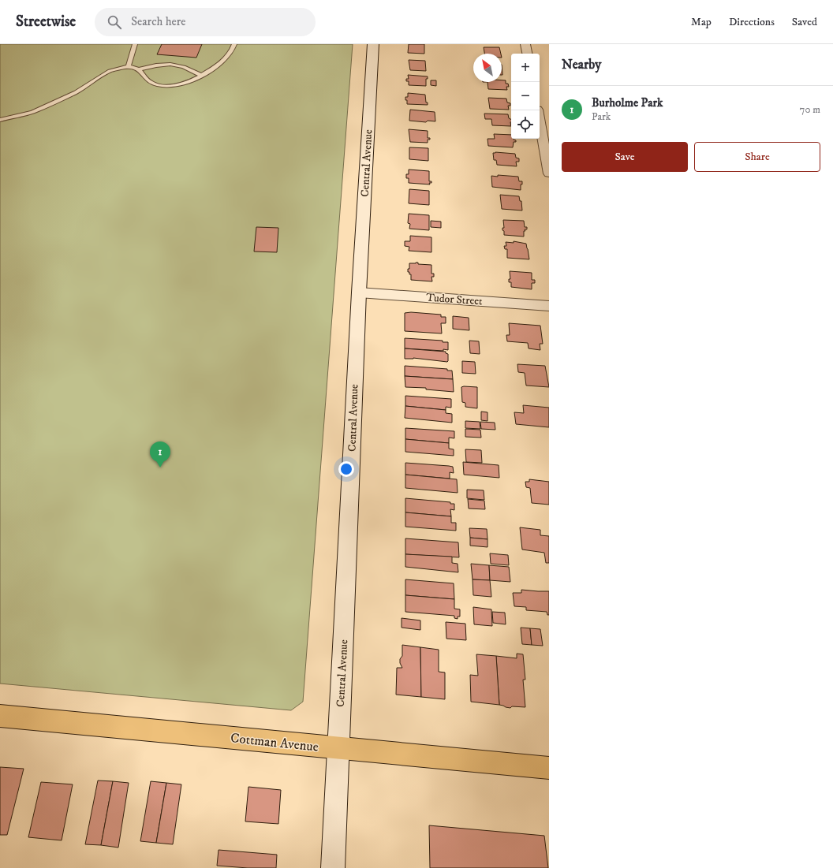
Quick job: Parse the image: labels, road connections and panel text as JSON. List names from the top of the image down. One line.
{"streets":{"main road":["Central Avenue","Cottman Avenue"],"street":["Tudor Street"]},"crossings":[["Central Avenue","Tudor Street"],["Central Avenue","Cottman Avenue"]],"north":"top left","page":{"header":"Streetwise","search":"Search here","nav":["Map","Directions","Saved"],"heading":"Nearby","map_buttons":["+","−"],"list":[{"mark":"1","name":"Burholme Park","note":"Park","value":"70 m"}],"buttons":["Save","Share"],"pins":"1"}}
